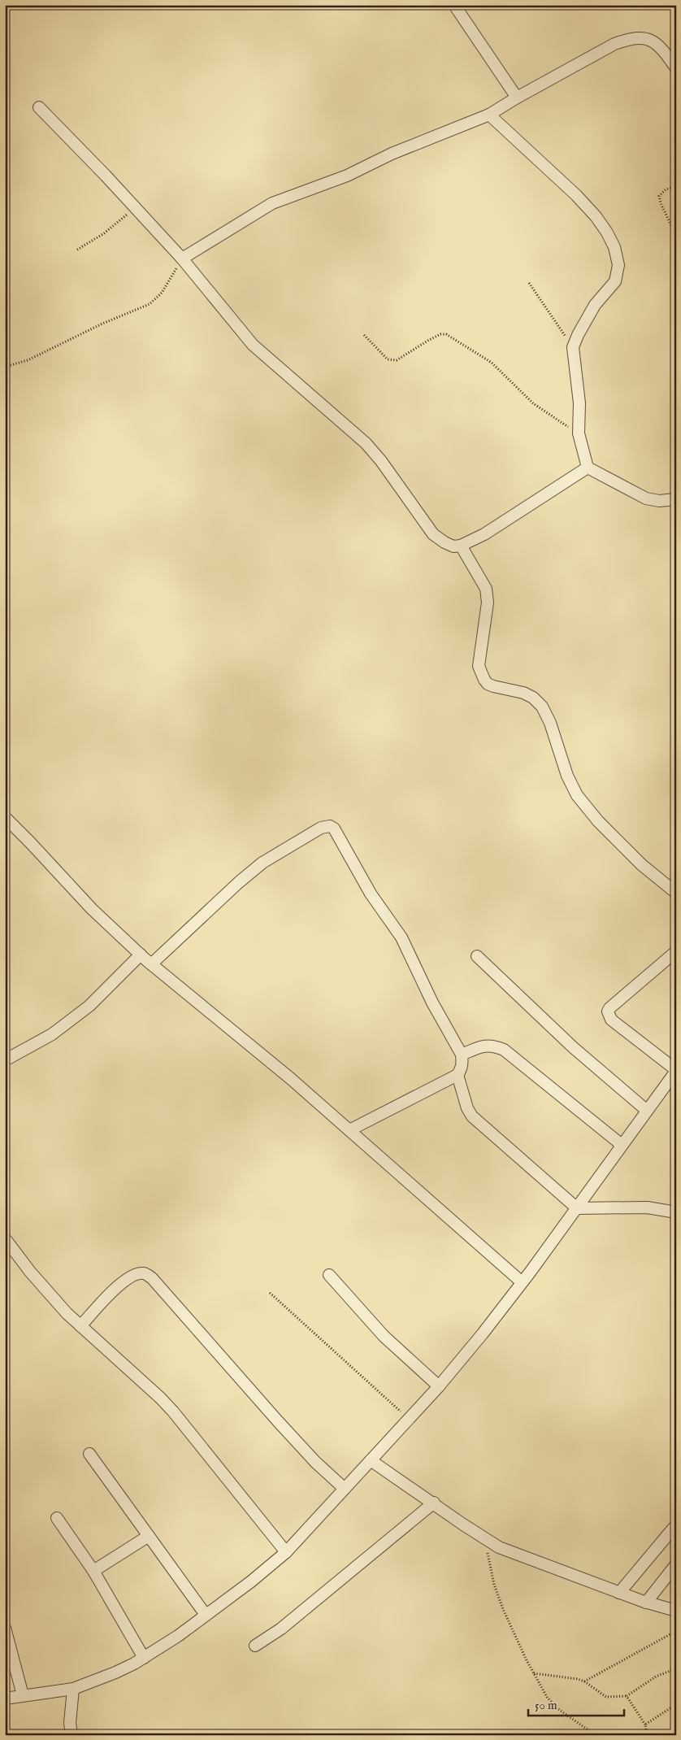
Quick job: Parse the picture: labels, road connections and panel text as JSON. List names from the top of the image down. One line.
{"scale_bar":"50 m"}
